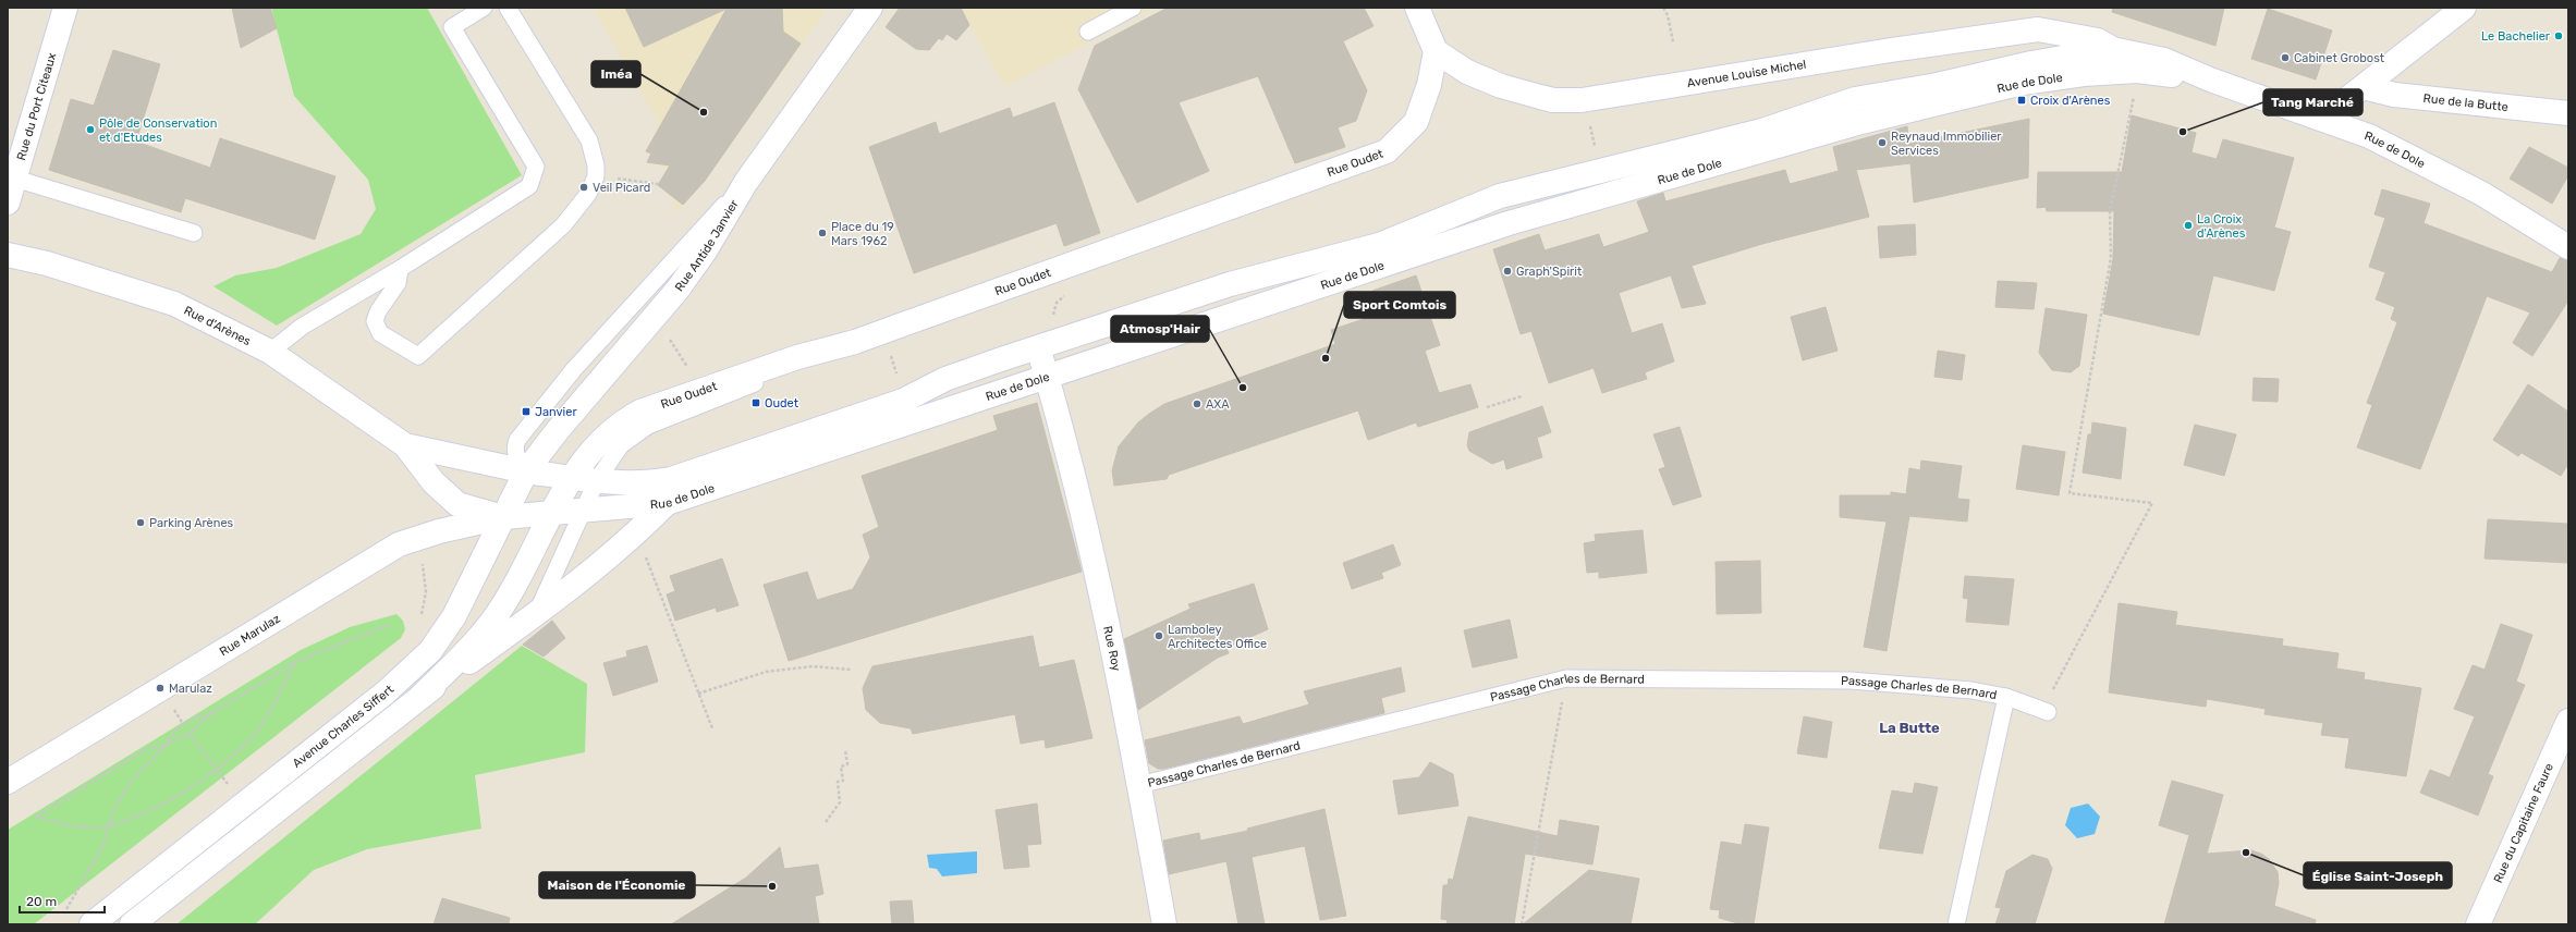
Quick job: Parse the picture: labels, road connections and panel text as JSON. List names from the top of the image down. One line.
{"streets":{"main road":["Avenue Louise Michel","Rue de Dole","Rue de la Butte","Rue du Port Citeaux","Rue Oudet","Rue Antide Janvier","Rue d'Arènes","Rue Marulaz","Rue Roy","Avenue Charles Siffert","Rue du Capitaine Faure"],"lane":["Passage Charles de Bernard"]},"crossings":[["Avenue Louise Michel","Rue de Dole"],["Avenue Louise Michel","Rue Oudet"],["Rue de Dole","Rue Oudet"],["Rue de Dole","Rue Antide Janvier"],["Rue de Dole","Rue d'Arènes"],["Rue de Dole","Rue Marulaz"],["Rue de Dole","Rue Roy"],["Rue de Dole","Avenue Charles Siffert"],["Rue Oudet","Avenue Charles Siffert"],["Rue Antide Janvier","Rue d'Arènes"],["Rue Antide Janvier","Avenue Charles Siffert"],["Rue d'Arènes","Rue Marulaz"],["Rue d'Arènes","Avenue Charles Siffert"],["Rue Marulaz","Avenue Charles Siffert"],["Rue Roy","Passage Charles de Bernard"]],"districts":["La Butte"],"places":{"other":["Le Bachelier","Cabinet Grobost","Iméa","Pôle de Conservation et d'Etudes","Tang Marché","Reynaud Immobilier Services","Veil Picard","La Croix d'Arènes","Place du 19 Mars 1962","Graph'Spirit","Sport Comtois","Atmosp'Hair","AXA","Parking Arènes","Lamboley Architectes Office","Marulaz","Église Saint-Joseph","Maison de l'Économie"],"transit":["Croix d'Arènes","Oudet","Janvier"]},"scale_bar":"20 m"}
